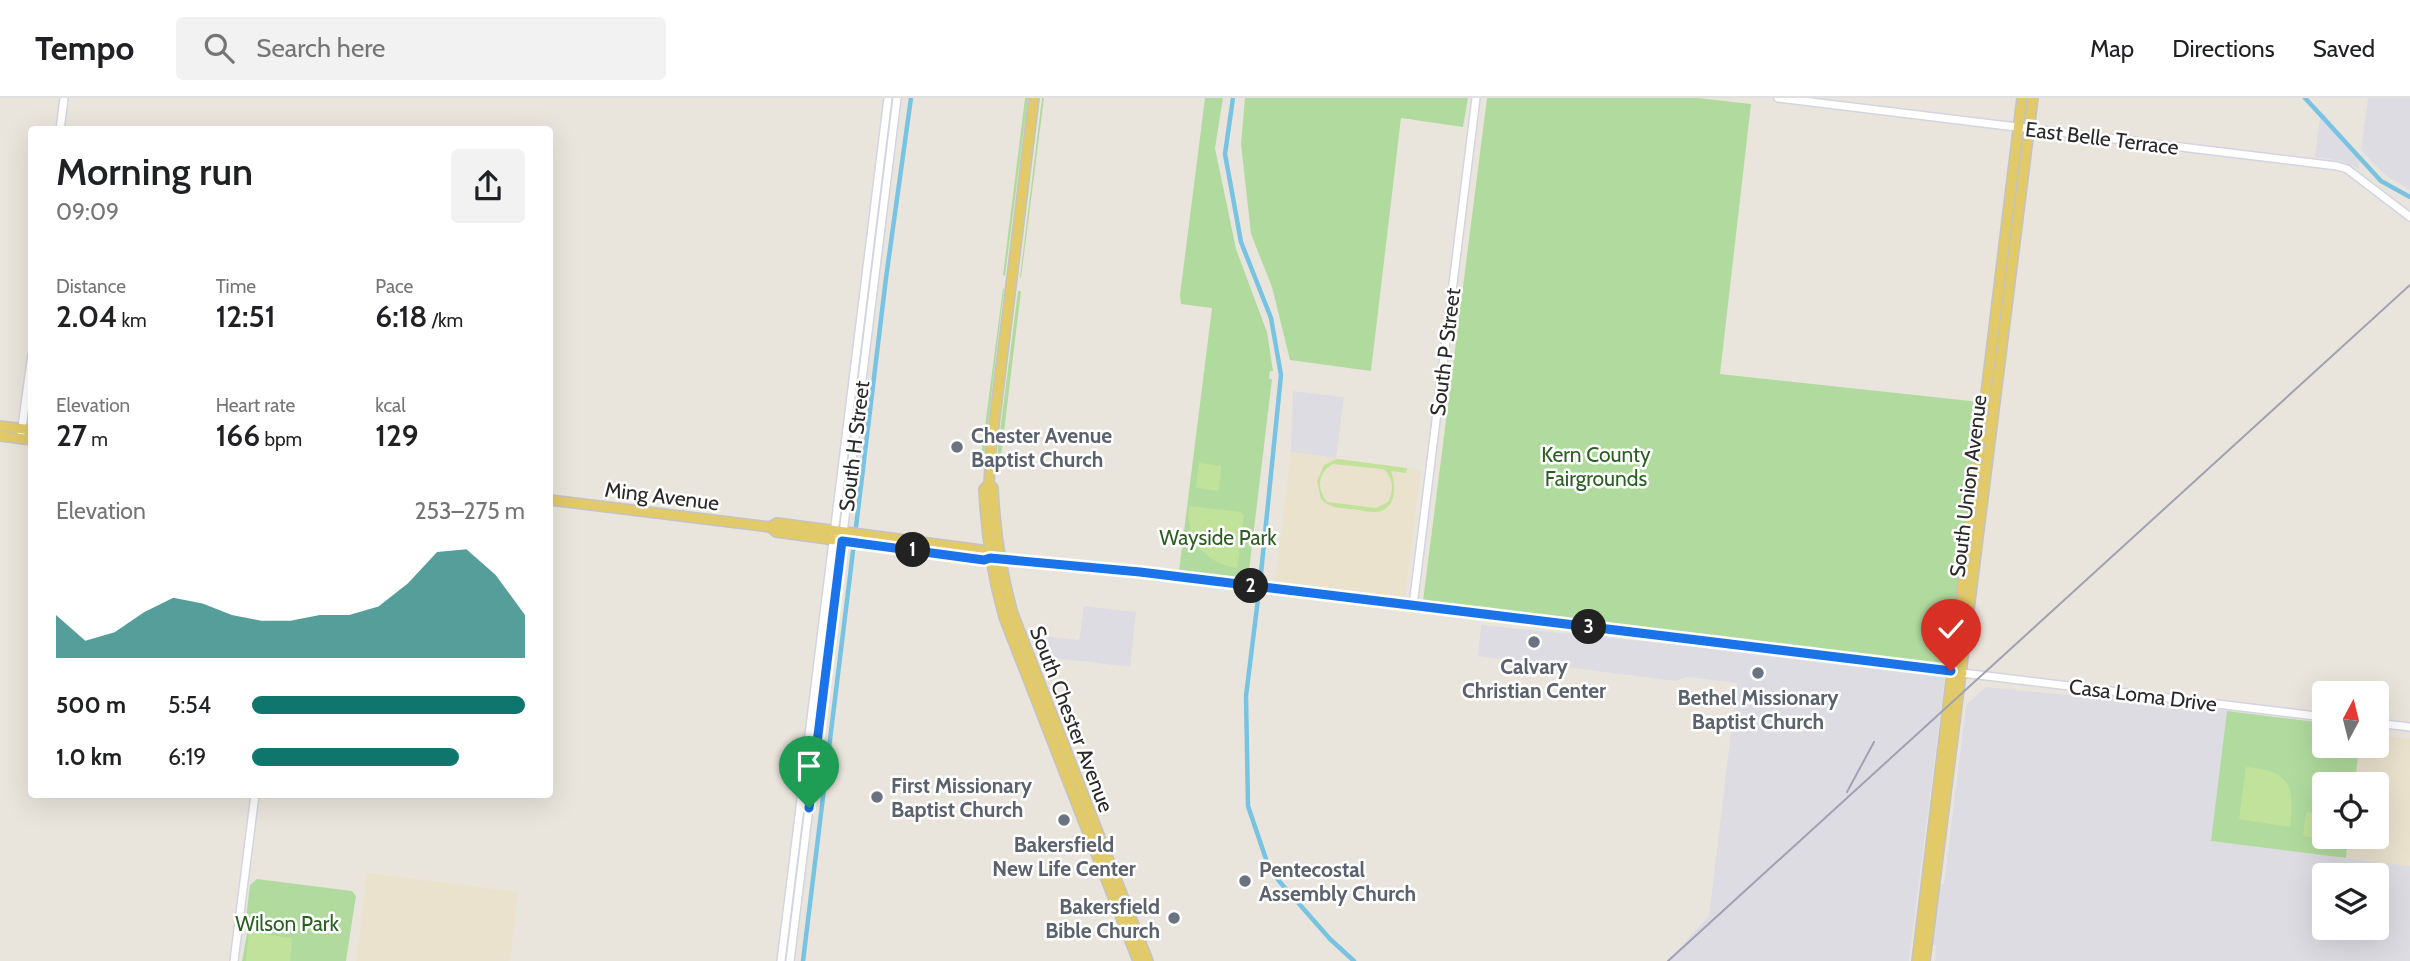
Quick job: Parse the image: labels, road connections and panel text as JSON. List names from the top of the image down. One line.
{"streets":{"main road":["South Union Avenue","Ming Avenue","South Chester Avenue"],"street":["East Belle Terrace","South P Street","South H Street","Casa Loma Drive"]},"crossings":[["East Belle Terrace","South Union Avenue"],["South P Street","Ming Avenue"],["South H Street","Ming Avenue"],["South Union Avenue","Ming Avenue"],["South Union Avenue","Casa Loma Drive"],["Ming Avenue","Casa Loma Drive"],["Ming Avenue","South Chester Avenue"]],"parks":["Kern County Fairgrounds","Wayside Park","Wilson Park"],"places":["Chester Avenue Baptist Church","Calvary Christian Center","Bethel Missionary Baptist Church","First Missionary Baptist Church","Bakersfield New Life Center","Pentecostal Assembly Church","Bakersfield Bible Church"],"north":"top","page":{"header":"Tempo","search":"Search here","nav":["Map","Directions","Saved"],"heading":["Morning run","09:09"],"stats":[["Distance","2.04 km"],["Time","12:51"],["Pace","6:18 /km"],["Elevation","27 m"],["Heart rate","166 bpm"],["kcal","129"]],"chart":["Elevation","253–275 m"],"pins":["1","2","3"],"list":[{"name":"500 m","note":"5:54"},{"name":"1.0 km","note":"6:19"}]}}
